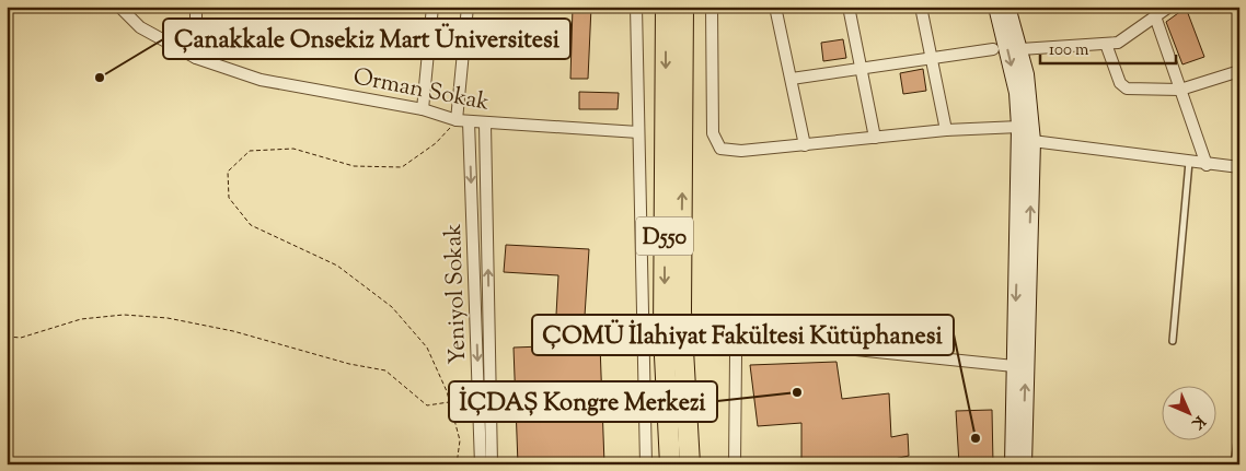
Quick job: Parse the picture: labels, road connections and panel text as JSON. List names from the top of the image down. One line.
{"streets":{"highway":["D550"],"street":["Orman Sokak","Yeniyol Sokak"]},"crossings":[["Orman Sokak","Yeniyol Sokak"]],"places":["Çanakkale Onsekiz Mart Üniversitesi","İÇDAŞ Kongre Merkezi","ÇOMÜ İlahiyat Fakültesi Kütüphanesi"],"scale_bar":"100 m","north":"bottom right"}
